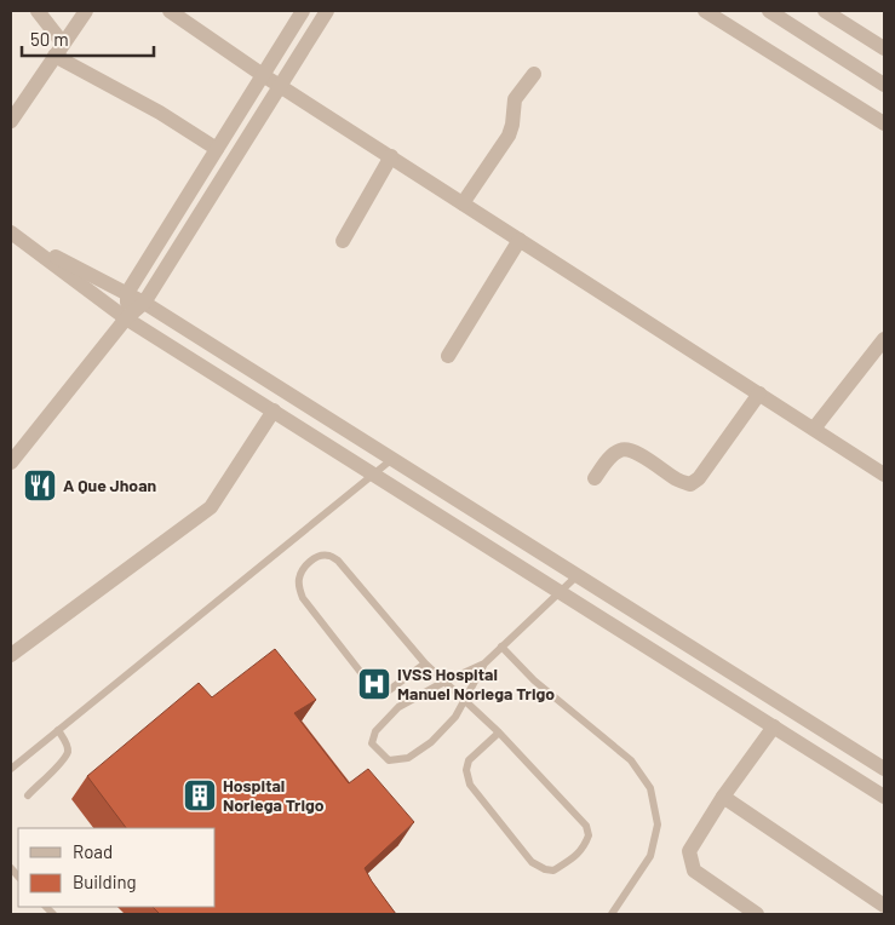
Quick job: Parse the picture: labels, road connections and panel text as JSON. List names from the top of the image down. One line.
{"places":{"restaurant":["A Que Jhoan"],"hospital":["IVSS Hospital Manuel Noriega Trigo"],"building":["Hospital Noriega Trigo"]},"legend":["Road","Building"],"scale_bar":"50 m"}
